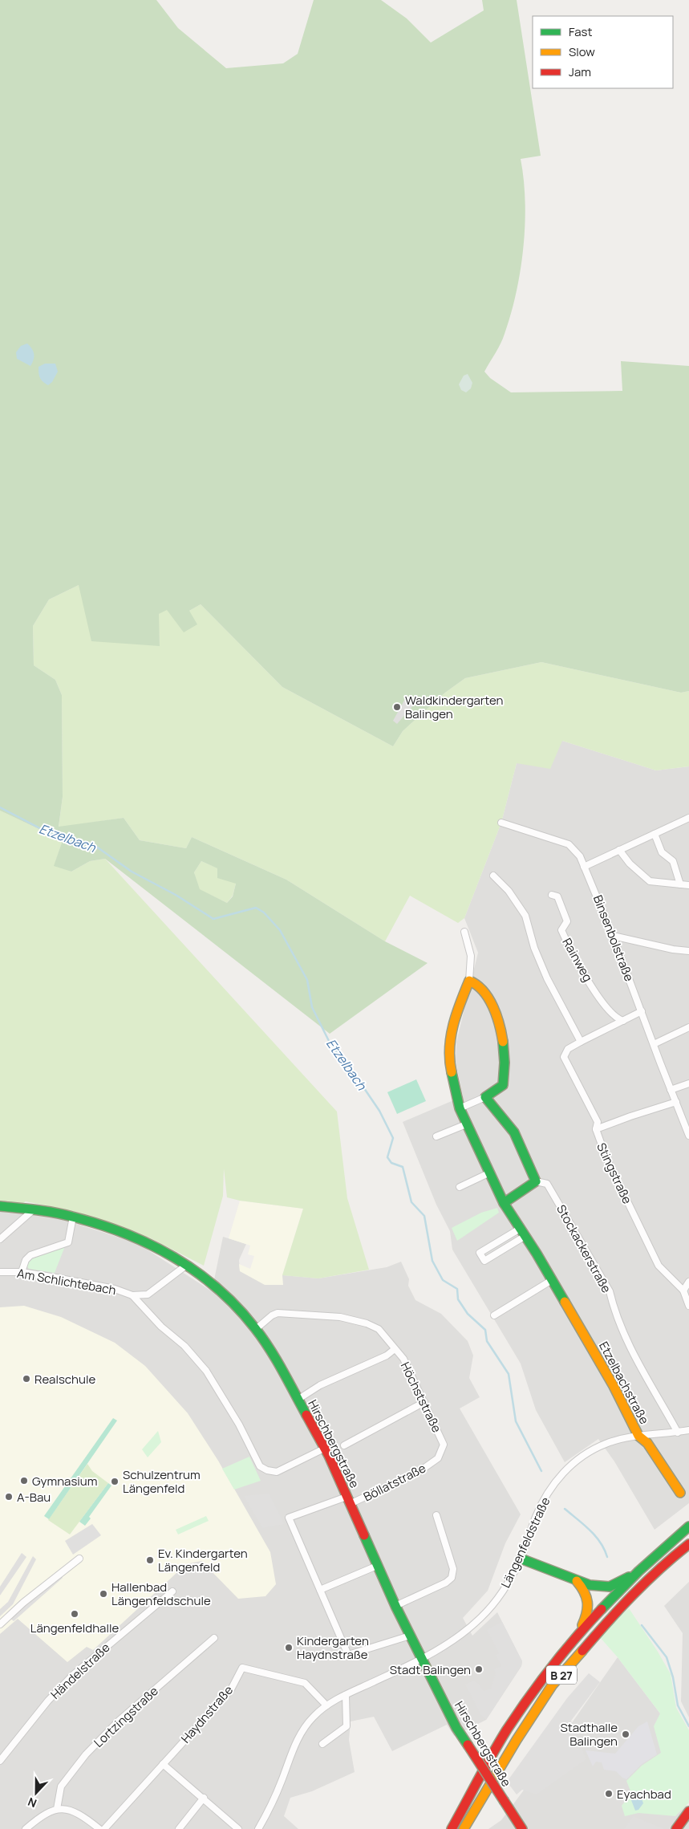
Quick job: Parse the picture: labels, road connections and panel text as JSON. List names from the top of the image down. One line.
{"streets":{"main road":["Etzelbachstraße","Hirschbergstraße","B 27"],"street":["Binsenbolstraße","Rainweg","Stingstraße","Stockackerstraße","Am Schlichtebach","Höchststraße","Böllatstraße","Längenfeldstraße","Händelstraße","Haydnstraße","Lortzingstraße"]},"crossings":[["Binsenbolstraße","Stingstraße"],["Rainweg","Stingstraße"],["Stockackerstraße","Längenfeldstraße"],["Am Schlichtebach","Hirschbergstraße"],["Etzelbachstraße","Längenfeldstraße"],["Höchststraße","Hirschbergstraße"],["Höchststraße","Böllatstraße"],["Hirschbergstraße","Böllatstraße"],["Hirschbergstraße","Längenfeldstraße"],["Längenfeldstraße","Haydnstraße"]],"water":["Etzelbach"],"places":["Waldkindergarten Balingen","Realschule","Gymnasium","Schulzentrum Längenfeld","A-Bau","Ev. Kindergarten Längenfeld","Hallenbad Längenfeldschule","Längenfeldhalle","Kindergarten Haydnstraße","Stadt Balingen","Stadthalle Balingen","Eyachbad"],"legend":["Fast","Slow","Jam"],"north":"bottom"}
